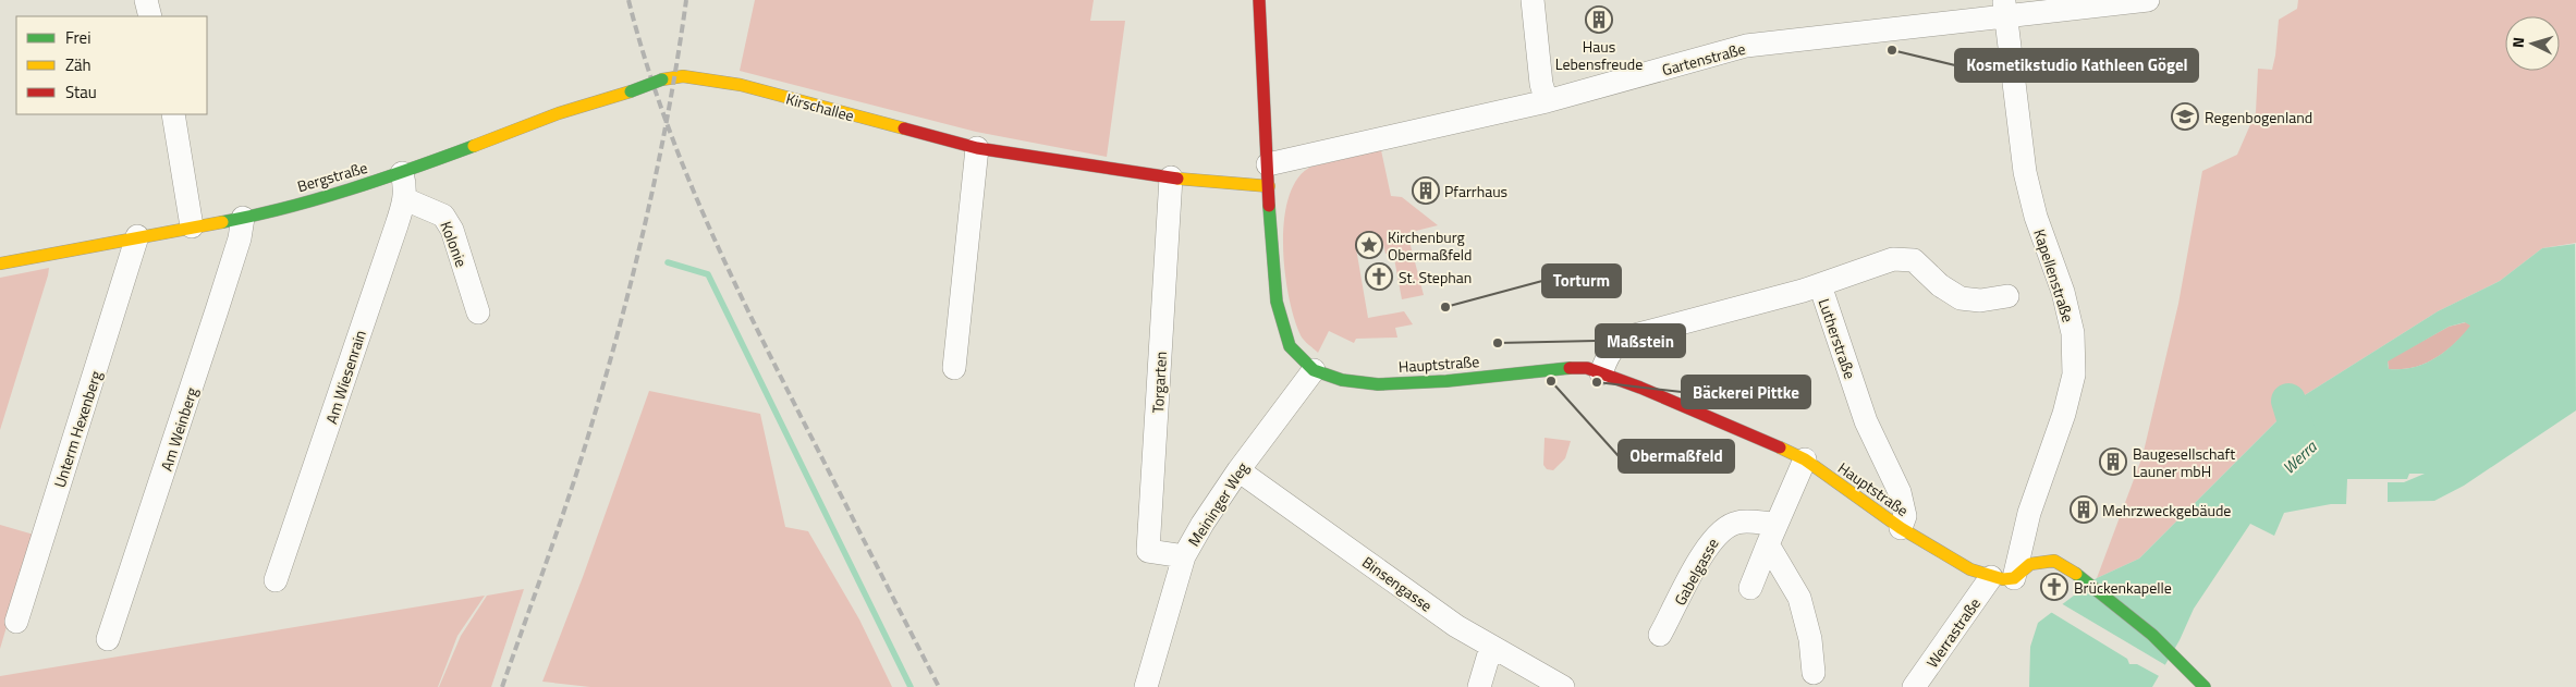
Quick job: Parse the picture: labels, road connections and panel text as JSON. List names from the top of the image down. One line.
{"streets":{"main road":["Kirschallee","Bergstraße","Hauptstraße"],"street":["Gartenstraße","Kolonie","Kapellenstraße","Lutherstraße","Am Wiesenrain","Torgarten","Unterm Hexenberg","Am Weinberg","Meininger Weg","Gabelgasse","Binsengasse","Werrastraße"]},"crossings":[["Gartenstraße","Kirschallee"],["Gartenstraße","Kapellenstraße"],["Gartenstraße","Hauptstraße"],["Kirschallee","Bergstraße"],["Kirschallee","Hauptstraße"],["Kirschallee","Torgarten"],["Bergstraße","Am Wiesenrain"],["Bergstraße","Unterm Hexenberg"],["Bergstraße","Am Weinberg"],["Kolonie","Am Wiesenrain"],["Kapellenstraße","Hauptstraße"],["Kapellenstraße","Werrastraße"],["Lutherstraße","Hauptstraße"],["Hauptstraße","Meininger Weg"],["Hauptstraße","Werrastraße"],["Torgarten","Meininger Weg"],["Meininger Weg","Binsengasse"]],"water":["Werra"],"places":{"building":["Haus Lebensfreude","Pfarrhaus","Baugesellschaft Launer mbH","Mehrzweckgebäude"],"other":["Kosmetikstudio Kathleen Gögel","Torturm","Maßstein","Obermaßfeld","Bäckerei Pittke"],"school or university":["Regenbogenland"],"place":["Kirchenburg Obermaßfeld"],"church":["St. Stephan","Brückenkapelle"]},"legend":["Frei","Zäh","Stau"],"north":"left"}
